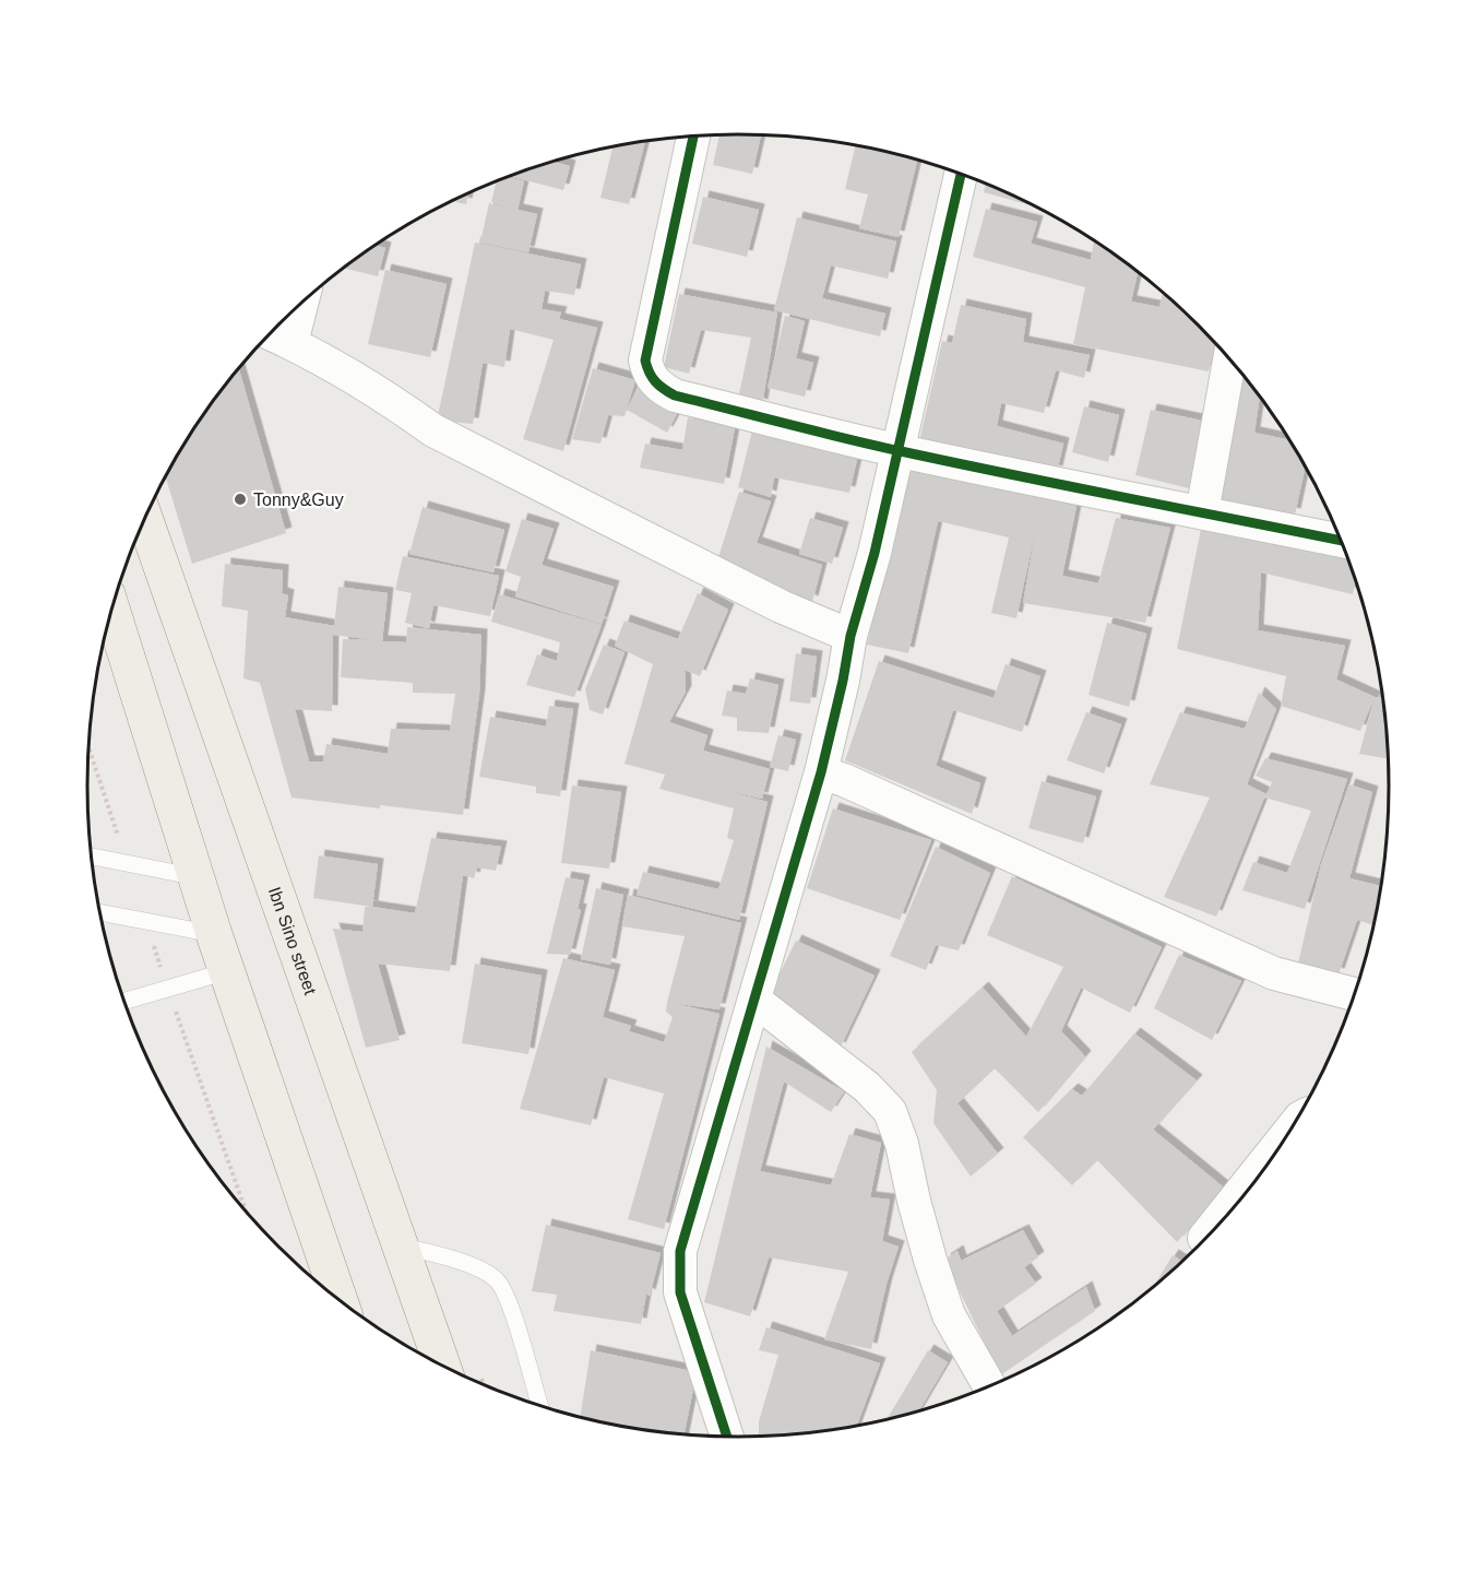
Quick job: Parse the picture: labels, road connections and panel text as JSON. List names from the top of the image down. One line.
{"streets":{"main road":["Ibn Sino street"]},"places":["Tonny&Guy"]}
